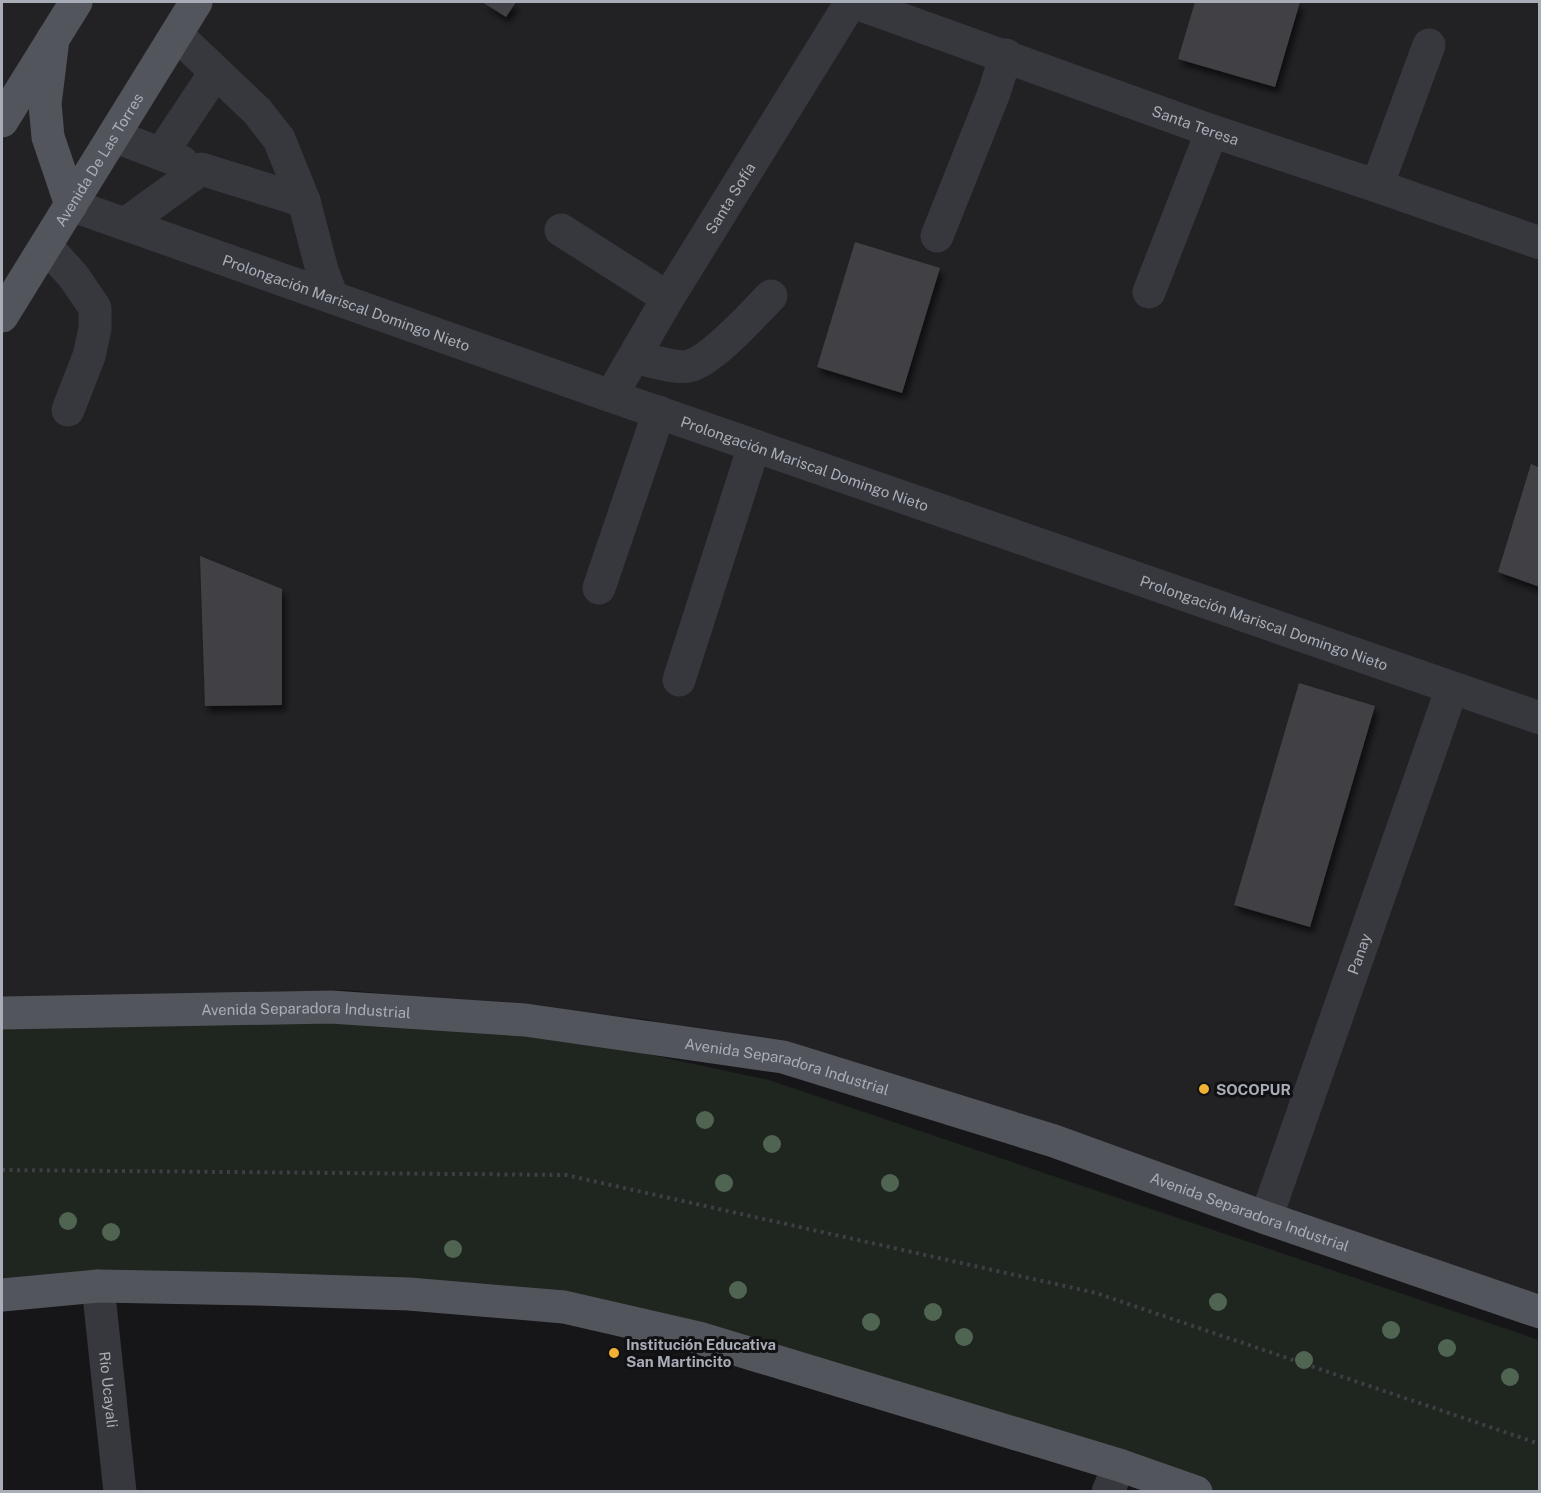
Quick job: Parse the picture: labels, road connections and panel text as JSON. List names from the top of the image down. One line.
{"streets":{"main road":["Avenida De Las Torres","Avenida Separadora Industrial"],"street":["Santa Teresa","Santa Sofía","Prolongación Mariscal Domingo Nieto","Panay","Río Ucayali"]},"crossings":[["Santa Teresa","Santa Sofía"],["Avenida De Las Torres","Prolongación Mariscal Domingo Nieto"],["Santa Sofía","Prolongación Mariscal Domingo Nieto"],["Prolongación Mariscal Domingo Nieto","Panay"],["Panay","Avenida Separadora Industrial"]],"places":["SOCOPUR","Institución Educativa San Martincito"]}
